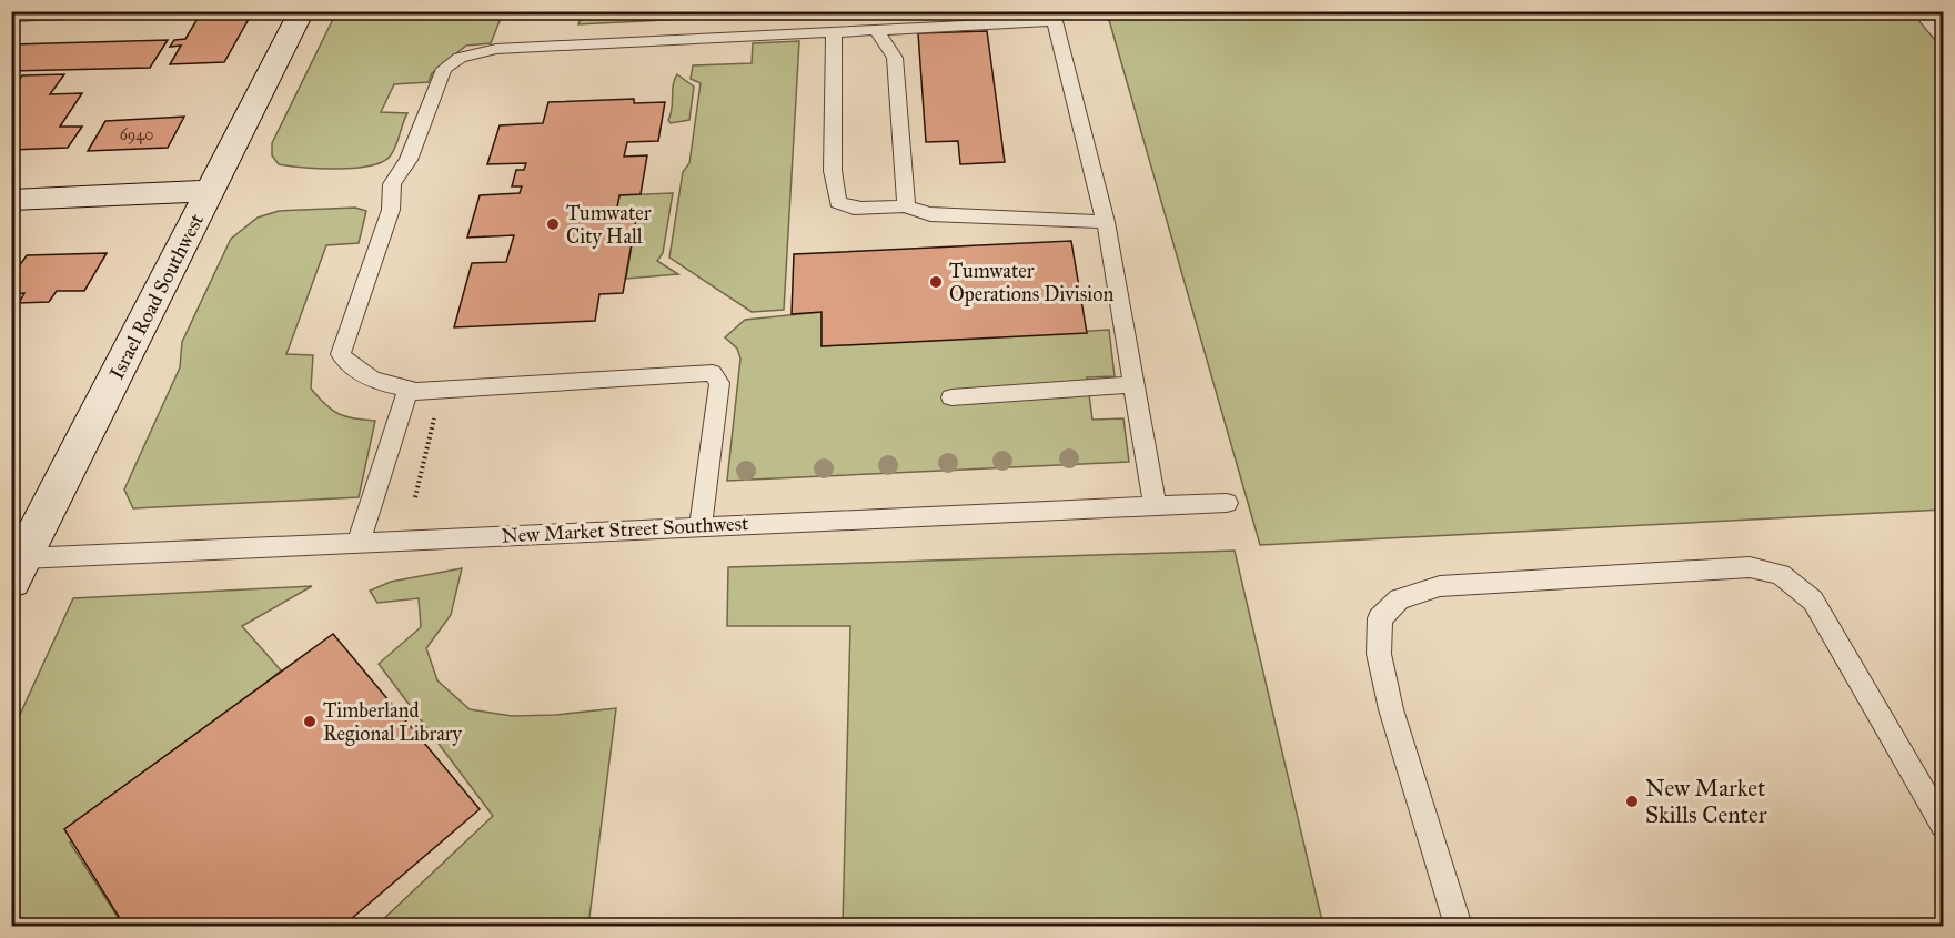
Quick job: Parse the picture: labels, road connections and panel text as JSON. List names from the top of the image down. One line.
{"streets":{"street":["Israel Road Southwest"],"lane":["New Market Street Southwest"]},"crossings":[["Israel Road Southwest","New Market Street Southwest"]],"places":["Tumwater City Hall","Tumwater Operations Division","Timberland Regional Library","New Market Skills Center"],"house_numbers":["6940"]}
